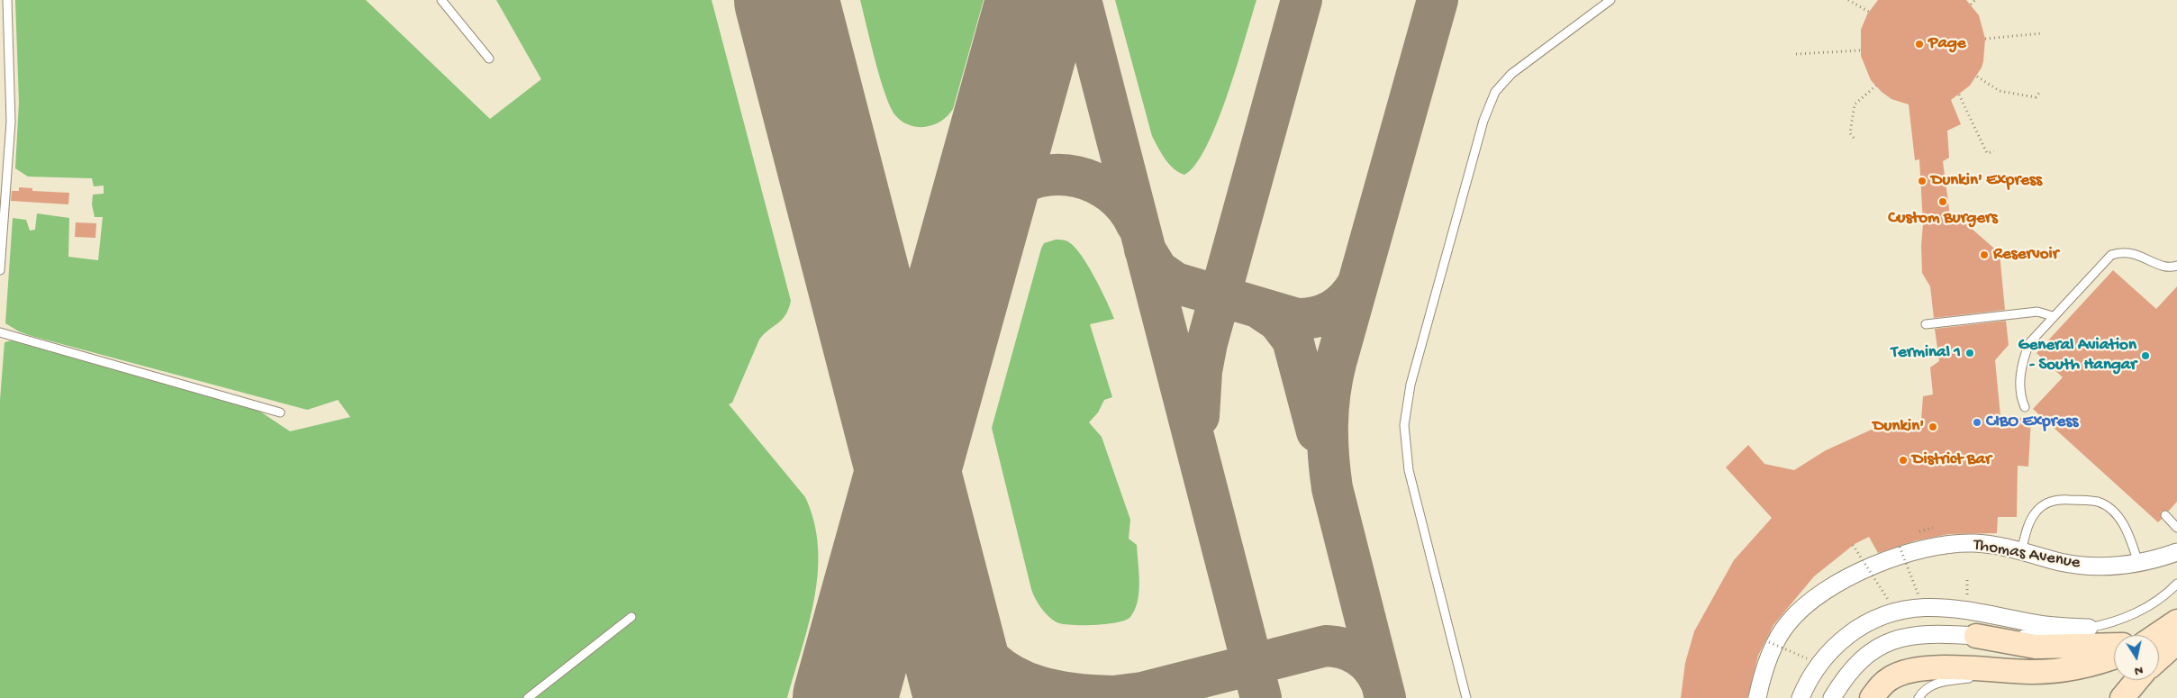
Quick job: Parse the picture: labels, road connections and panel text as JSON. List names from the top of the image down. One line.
{"streets":{"street":["Thomas Avenue"]},"places":["Page","Dunkin' Express","Custom Burgers","Reservoir","Terminal 1","General Aviation - South Hangar","CIBO Express","Dunkin'","District Bar"],"north":"bottom"}
